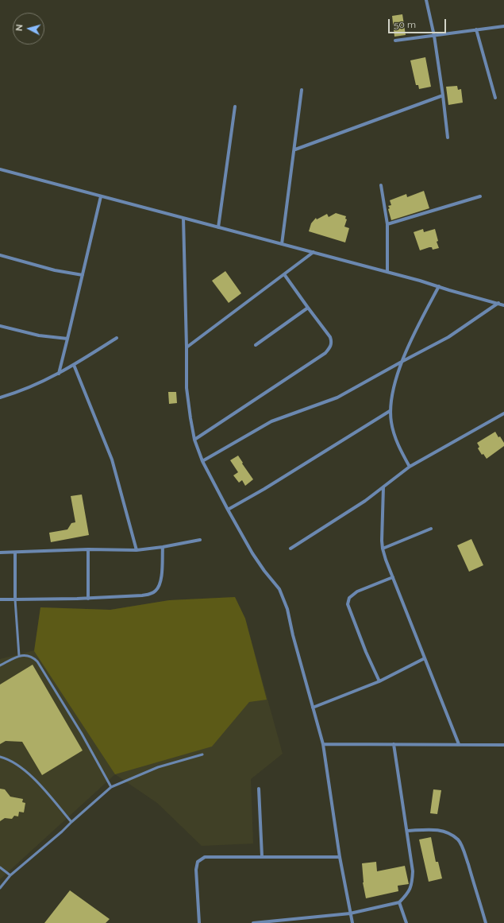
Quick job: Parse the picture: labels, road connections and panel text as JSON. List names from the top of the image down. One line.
{"scale_bar":"50 m","north":"left"}
